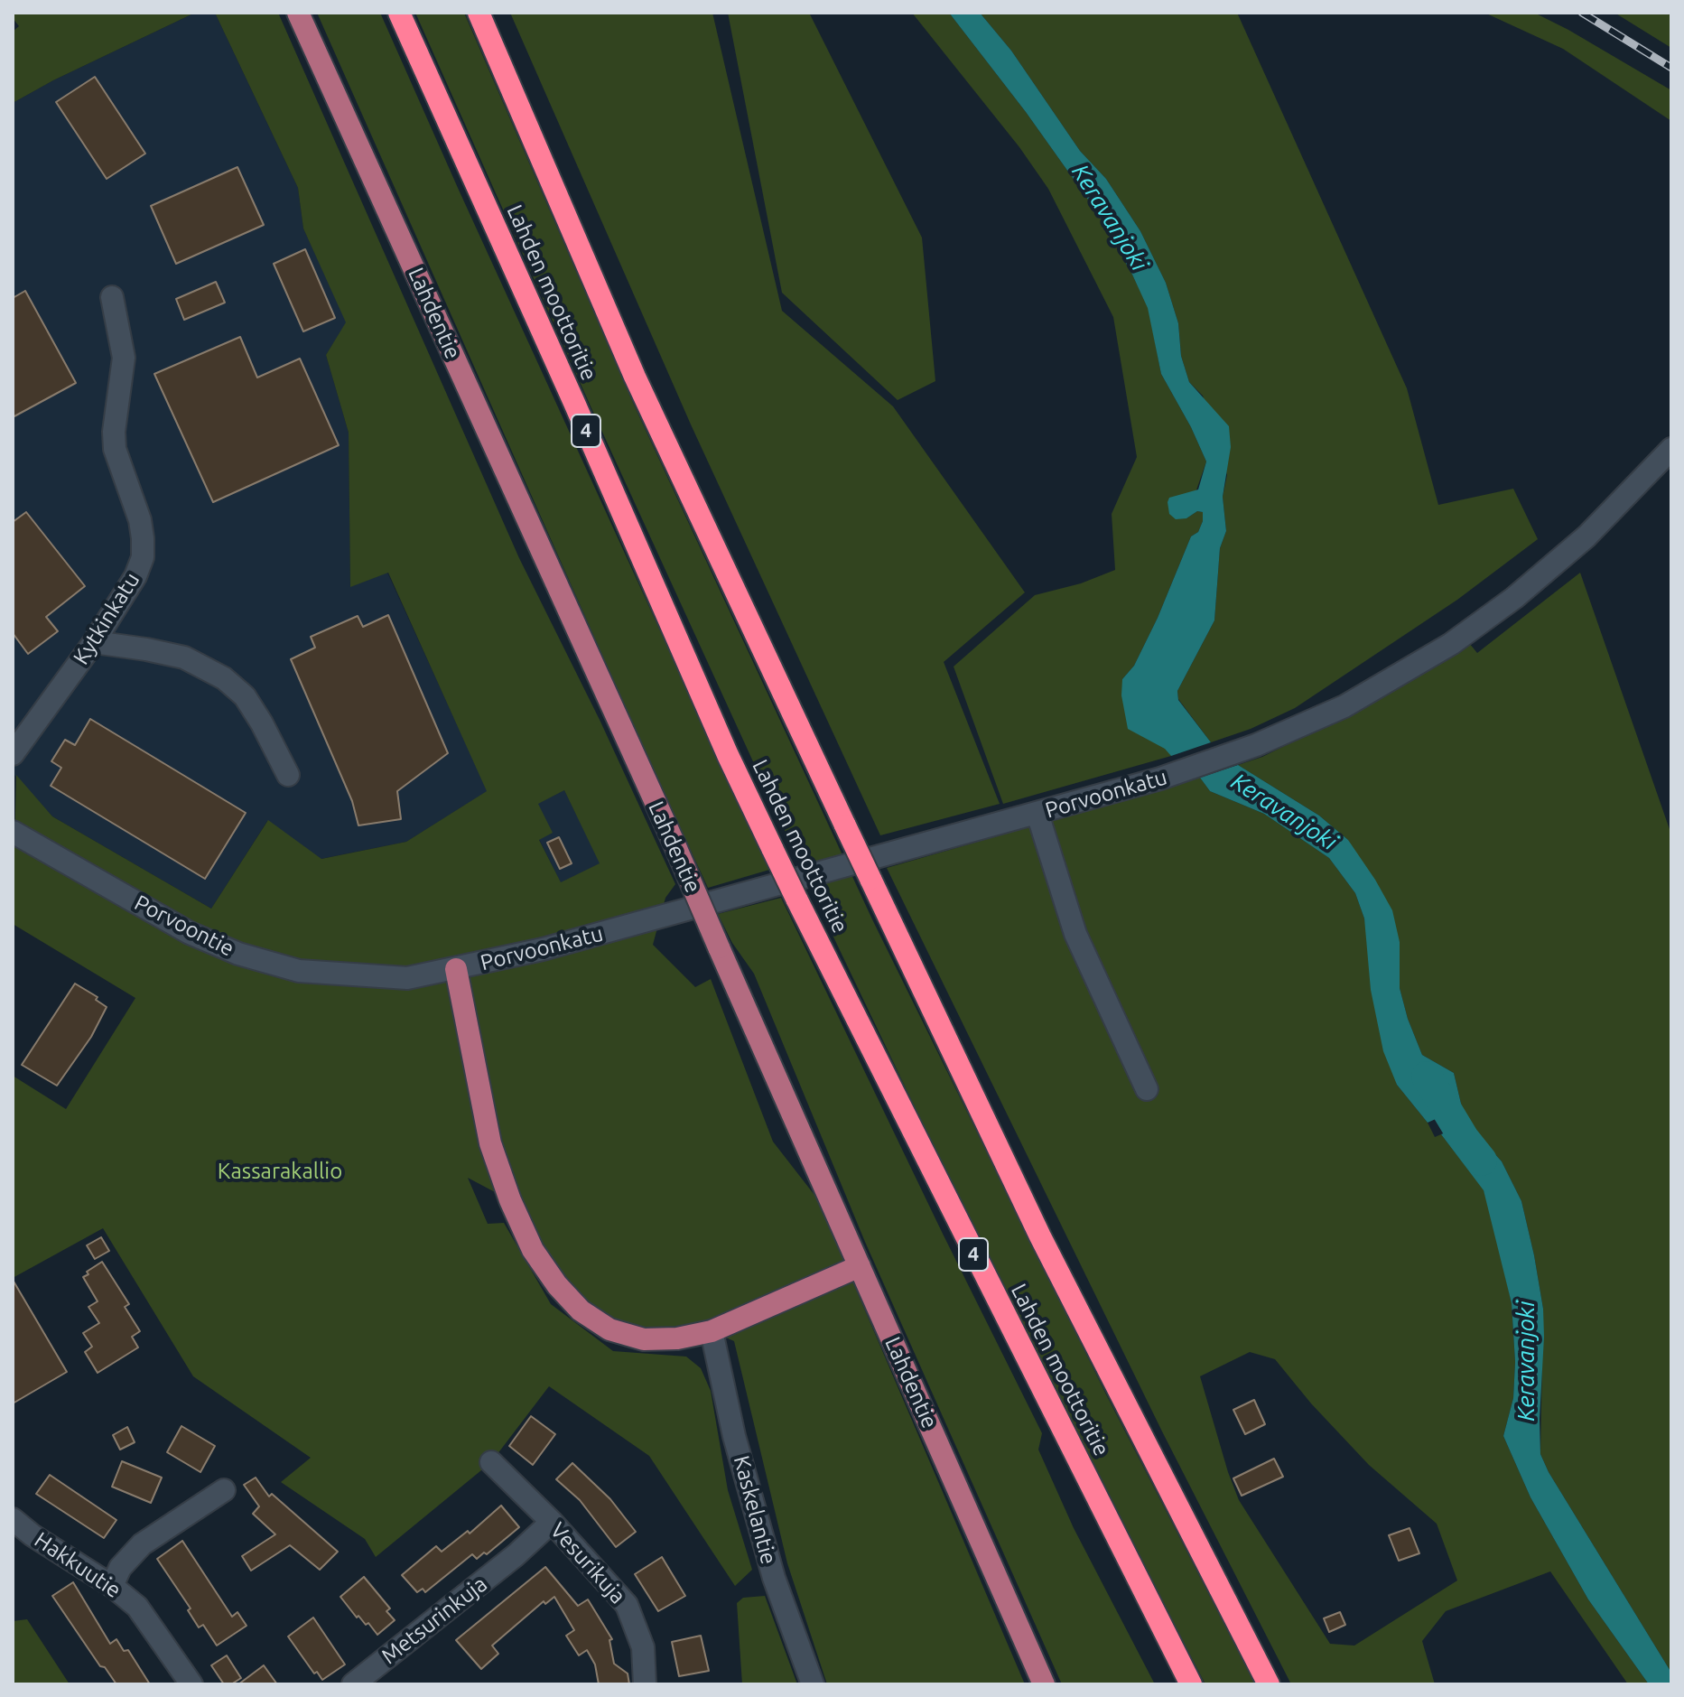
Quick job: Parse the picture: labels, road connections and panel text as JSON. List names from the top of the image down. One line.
{"streets":{"highway":["Lahden moottoritie","4"],"main road":["Lahdentie"],"street":["Kytkinkatu","Porvoonkatu","Porvoontie","Kaskelantie","Vesurikuja","Hakkuutie","Metsurinkuja"]},"crossings":[["Porvoonkatu","Porvoontie"],["Vesurikuja","Metsurinkuja"]],"water":["Keravanjoki"],"parks":["Kassarakallio"]}
